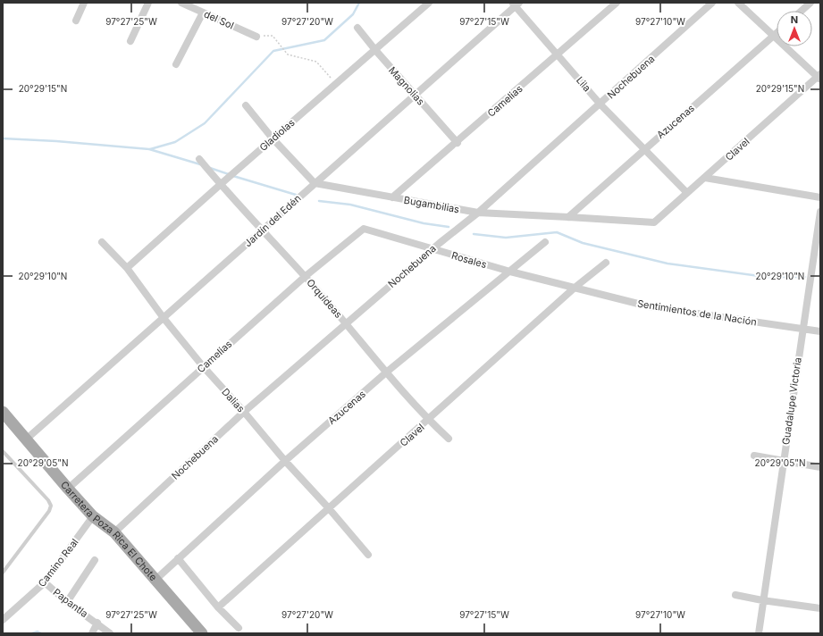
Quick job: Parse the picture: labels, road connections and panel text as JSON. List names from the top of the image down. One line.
{"streets":{"main road":["Carretera Poza Rica El Chote"],"street":["del Sol","Nochebuena","Lila","Magnolias","Camelias","Azucenas","Gladiolas","Clavel","Bugambilias","Jardín del Edén","Rosales","Orquídeas","Sentimientos de la Nación","Dalias","Guadalupe Victoria","Camino Real","Papantla"]},"crossings":[["Nochebuena","Lila"],["Nochebuena","Bugambilias"],["Nochebuena","Rosales"],["Nochebuena","Orquídeas"],["Nochebuena","Dalias"],["Nochebuena","Carretera Poza Rica El Chote"],["Lila","Camelias"],["Lila","Azucenas"],["Lila","Clavel"],["Lila","Jardín del Edén"],["Magnolias","Camelias"],["Magnolias","Gladiolas"],["Magnolias","Jardín del Edén"],["Camelias","Bugambilias"],["Camelias","Rosales"],["Camelias","Orquídeas"],["Camelias","Dalias"],["Camelias","Carretera Poza Rica El Chote"],["Azucenas","Bugambilias"],["Azucenas","Rosales"],["Azucenas","Orquídeas"],["Azucenas","Dalias"],["Azucenas","Carretera Poza Rica El Chote"],["Gladiolas","Orquídeas"],["Gladiolas","Dalias"],["Clavel","Bugambilias"],["Clavel","Rosales"],["Clavel","Orquídeas"],["Clavel","Sentimientos de la Nación"],["Clavel","Dalias"],["Bugambilias","Jardín del Edén"],["Jardín del Edén","Orquídeas"],["Jardín del Edén","Dalias"],["Jardín del Edén","Carretera Poza Rica El Chote"],["Rosales","Sentimientos de la Nación"],["Sentimientos de la Nación","Guadalupe Victoria"],["Carretera Poza Rica El Chote","Camino Real"],["Camino Real","Papantla"]],"north":"top","coordinates":["97°27'25\"W","97°27'20\"W","97°27'15\"W","97°27'10\"W","20°29'15\"N","20°29'10\"N","20°29'05\"N"]}
